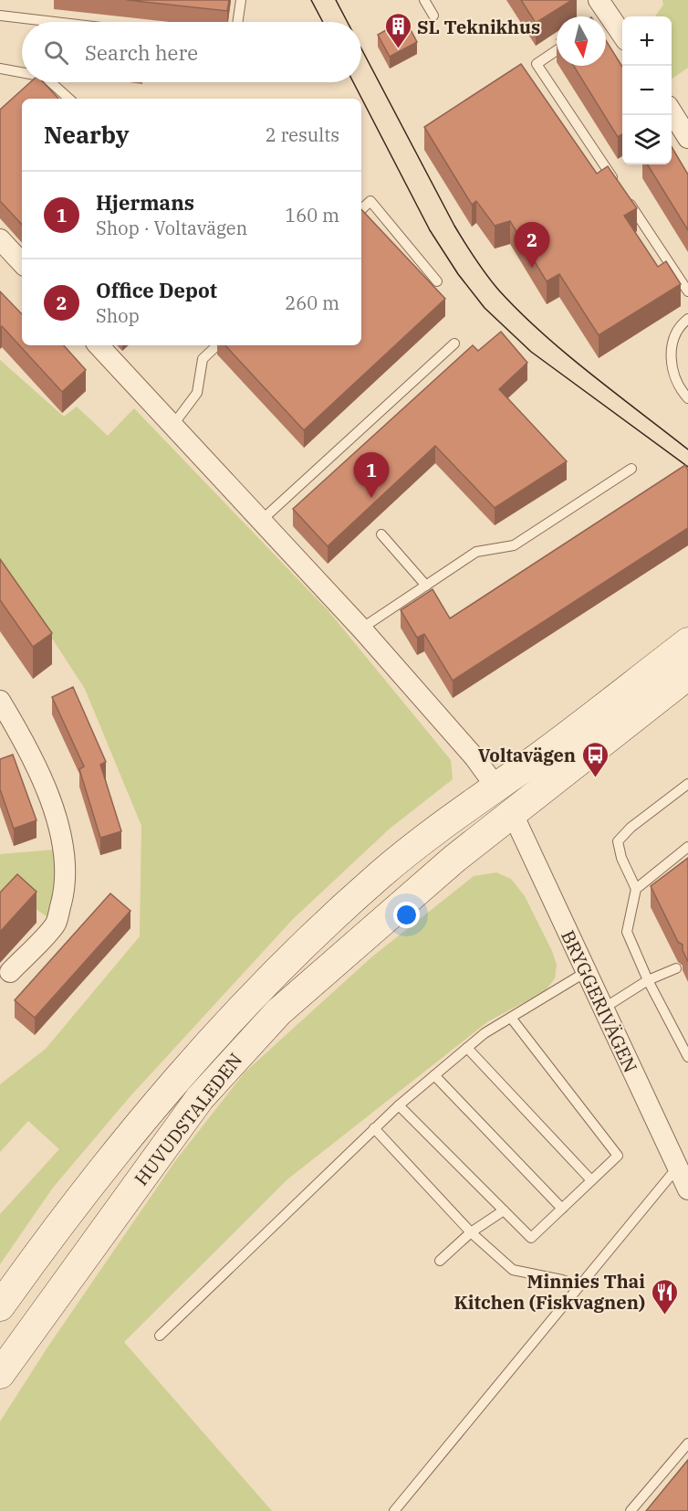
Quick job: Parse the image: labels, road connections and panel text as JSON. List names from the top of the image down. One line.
{"streets":{"main road":["HUVUDSTALEDEN"],"street":["BRYGGERIVÄGEN"]},"crossings":[["BRYGGERIVÄGEN","HUVUDSTALEDEN"]],"places":{"building":["SL Teknikhus"],"bus stop":["Voltavägen"],"restaurant":["Minnies Thai Kitchen (Fiskvagnen)"]},"north":"bottom","page":{"map_buttons":["+","−"],"search":"Search here","heading":["Nearby","2 results"],"list":[{"mark":"1","name":"Hjermans","note":"Shop · Voltavägen","value":"160 m"},{"mark":"2","name":"Office Depot","note":"Shop","value":"260 m"}],"pins":["2","1"]}}
